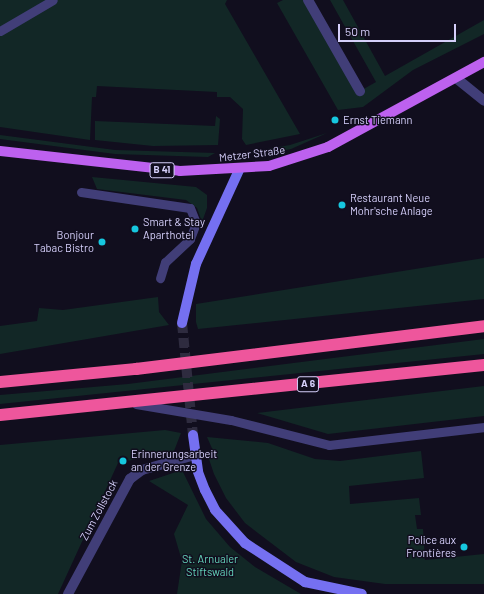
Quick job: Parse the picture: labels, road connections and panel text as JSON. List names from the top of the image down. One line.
{"streets":{"highway":["A 6"],"main road":["Metzer Straße","B 41"],"street":["Zum Zollstock"]},"parks":["St. Arnualer Stiftswald"],"places":["Ernst Tiemann","Restaurant Neue Mohr'sche Anlage","Smart & Stay Aparthotel","Bonjour Tabac Bistro","Erinnerungsarbeit an der Grenze","Police aux Frontières"],"scale_bar":"50 m"}
